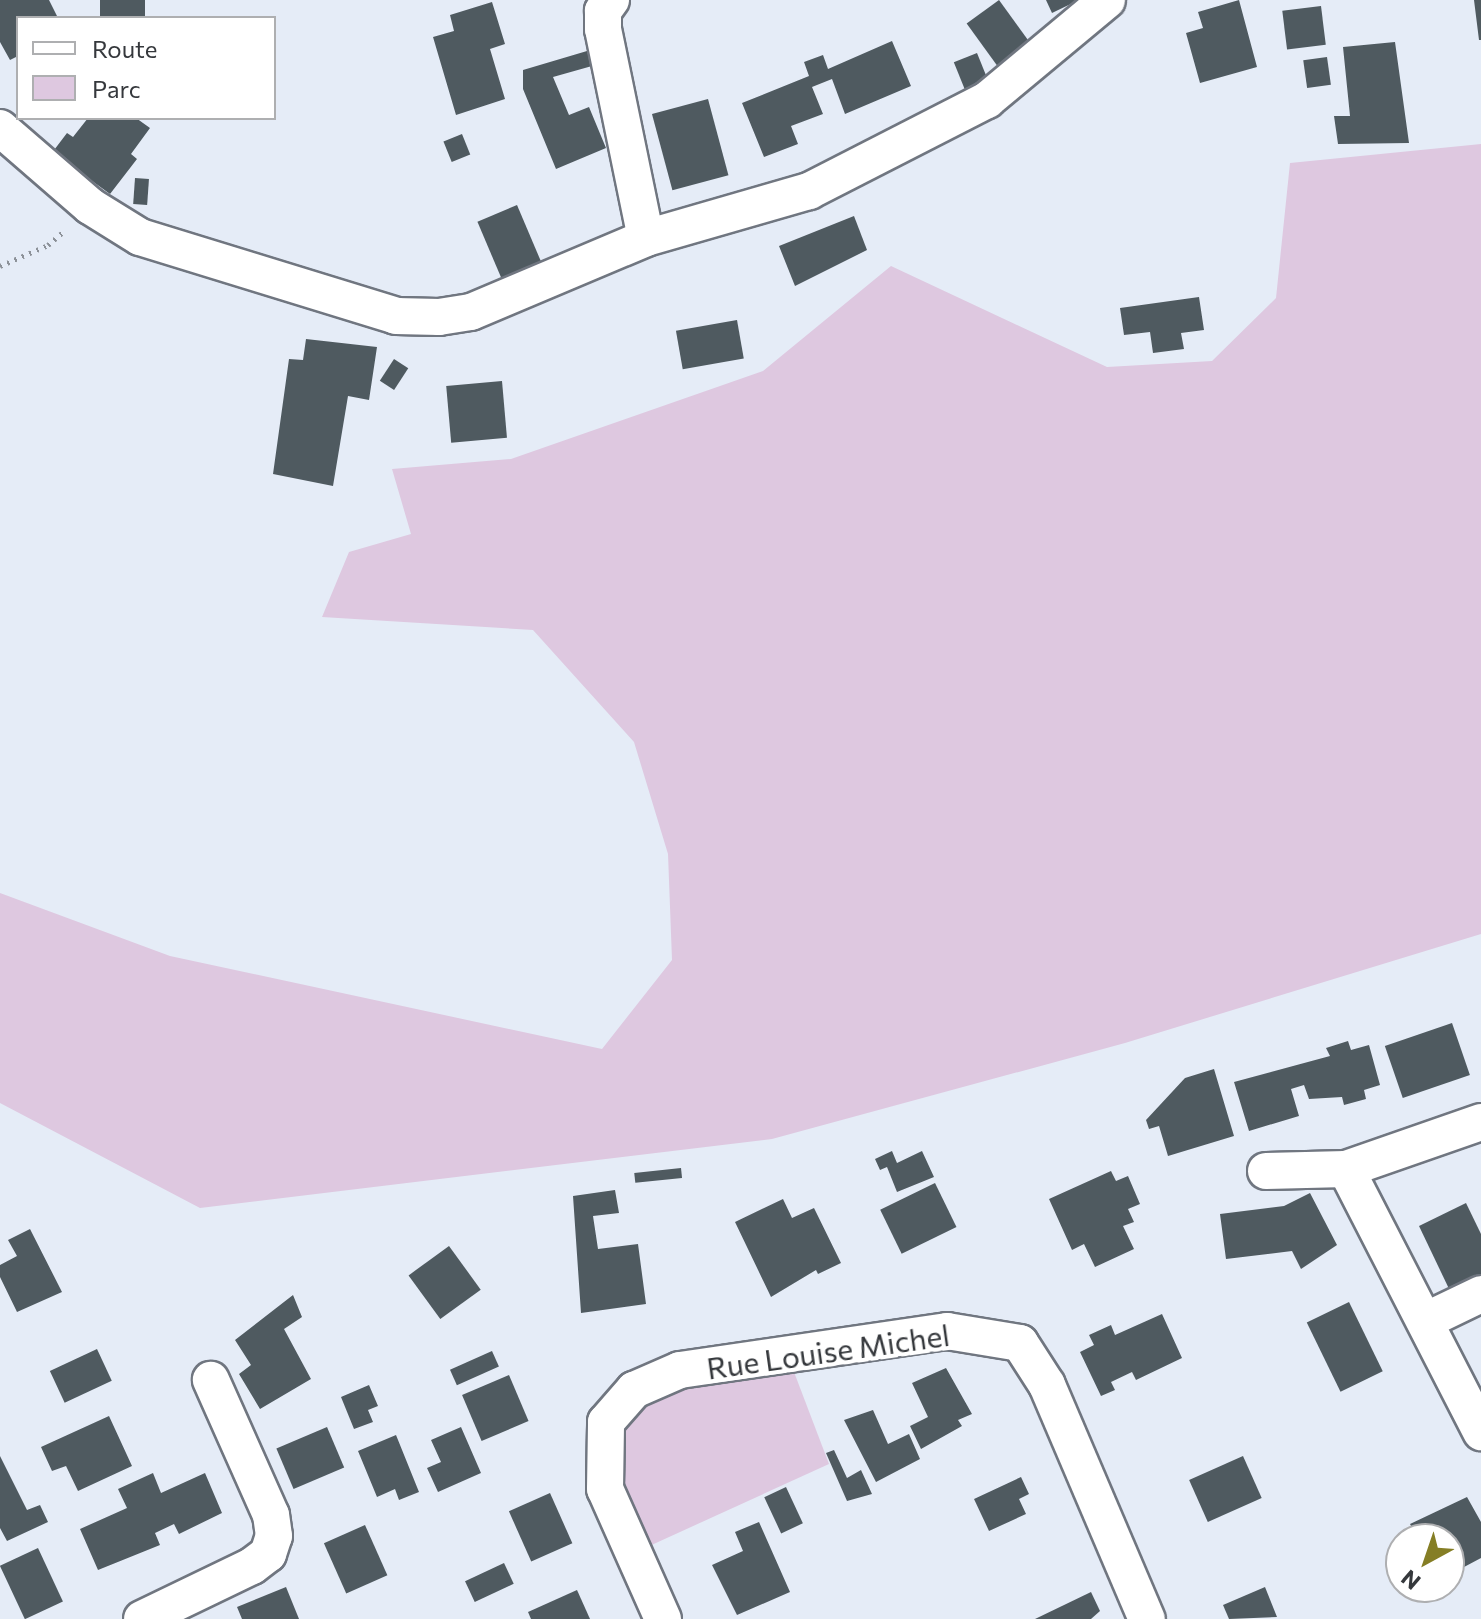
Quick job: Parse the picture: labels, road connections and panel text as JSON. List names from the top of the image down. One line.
{"streets":{"street":["Rue Louise Michel"]},"legend":["Route","Parc"],"north":"bottom left"}
